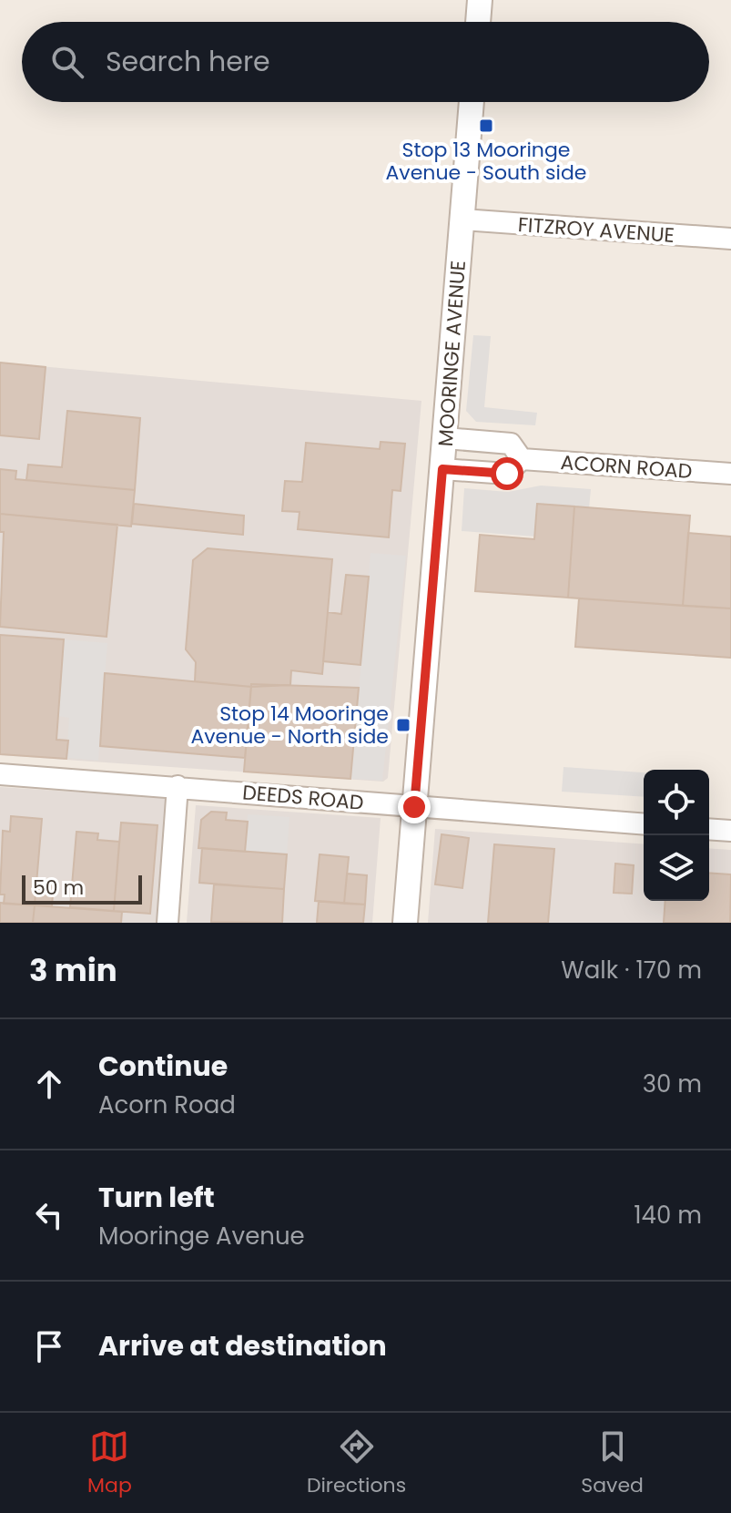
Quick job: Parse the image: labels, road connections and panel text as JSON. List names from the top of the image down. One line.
{"streets":{"street":["FITZROY AVENUE","MOORINGE AVENUE","ACORN ROAD","DEEDS ROAD"]},"crossings":[["FITZROY AVENUE","MOORINGE AVENUE"],["MOORINGE AVENUE","ACORN ROAD"],["MOORINGE AVENUE","DEEDS ROAD"]],"places":{"transit":["Stop 13 Mooringe Avenue - South side","Stop 14 Mooringe Avenue - North side"]},"scale_bar":"50 m","page":{"search":"Search here","scale":"50 m","heading":["3 min","Walk · 170 m"],"list":[["Continue","Acorn Road","30 m"],["Turn left","Mooringe Avenue","140 m"],"Arrive at destination"],"nav":["Map","Directions","Saved"]}}
